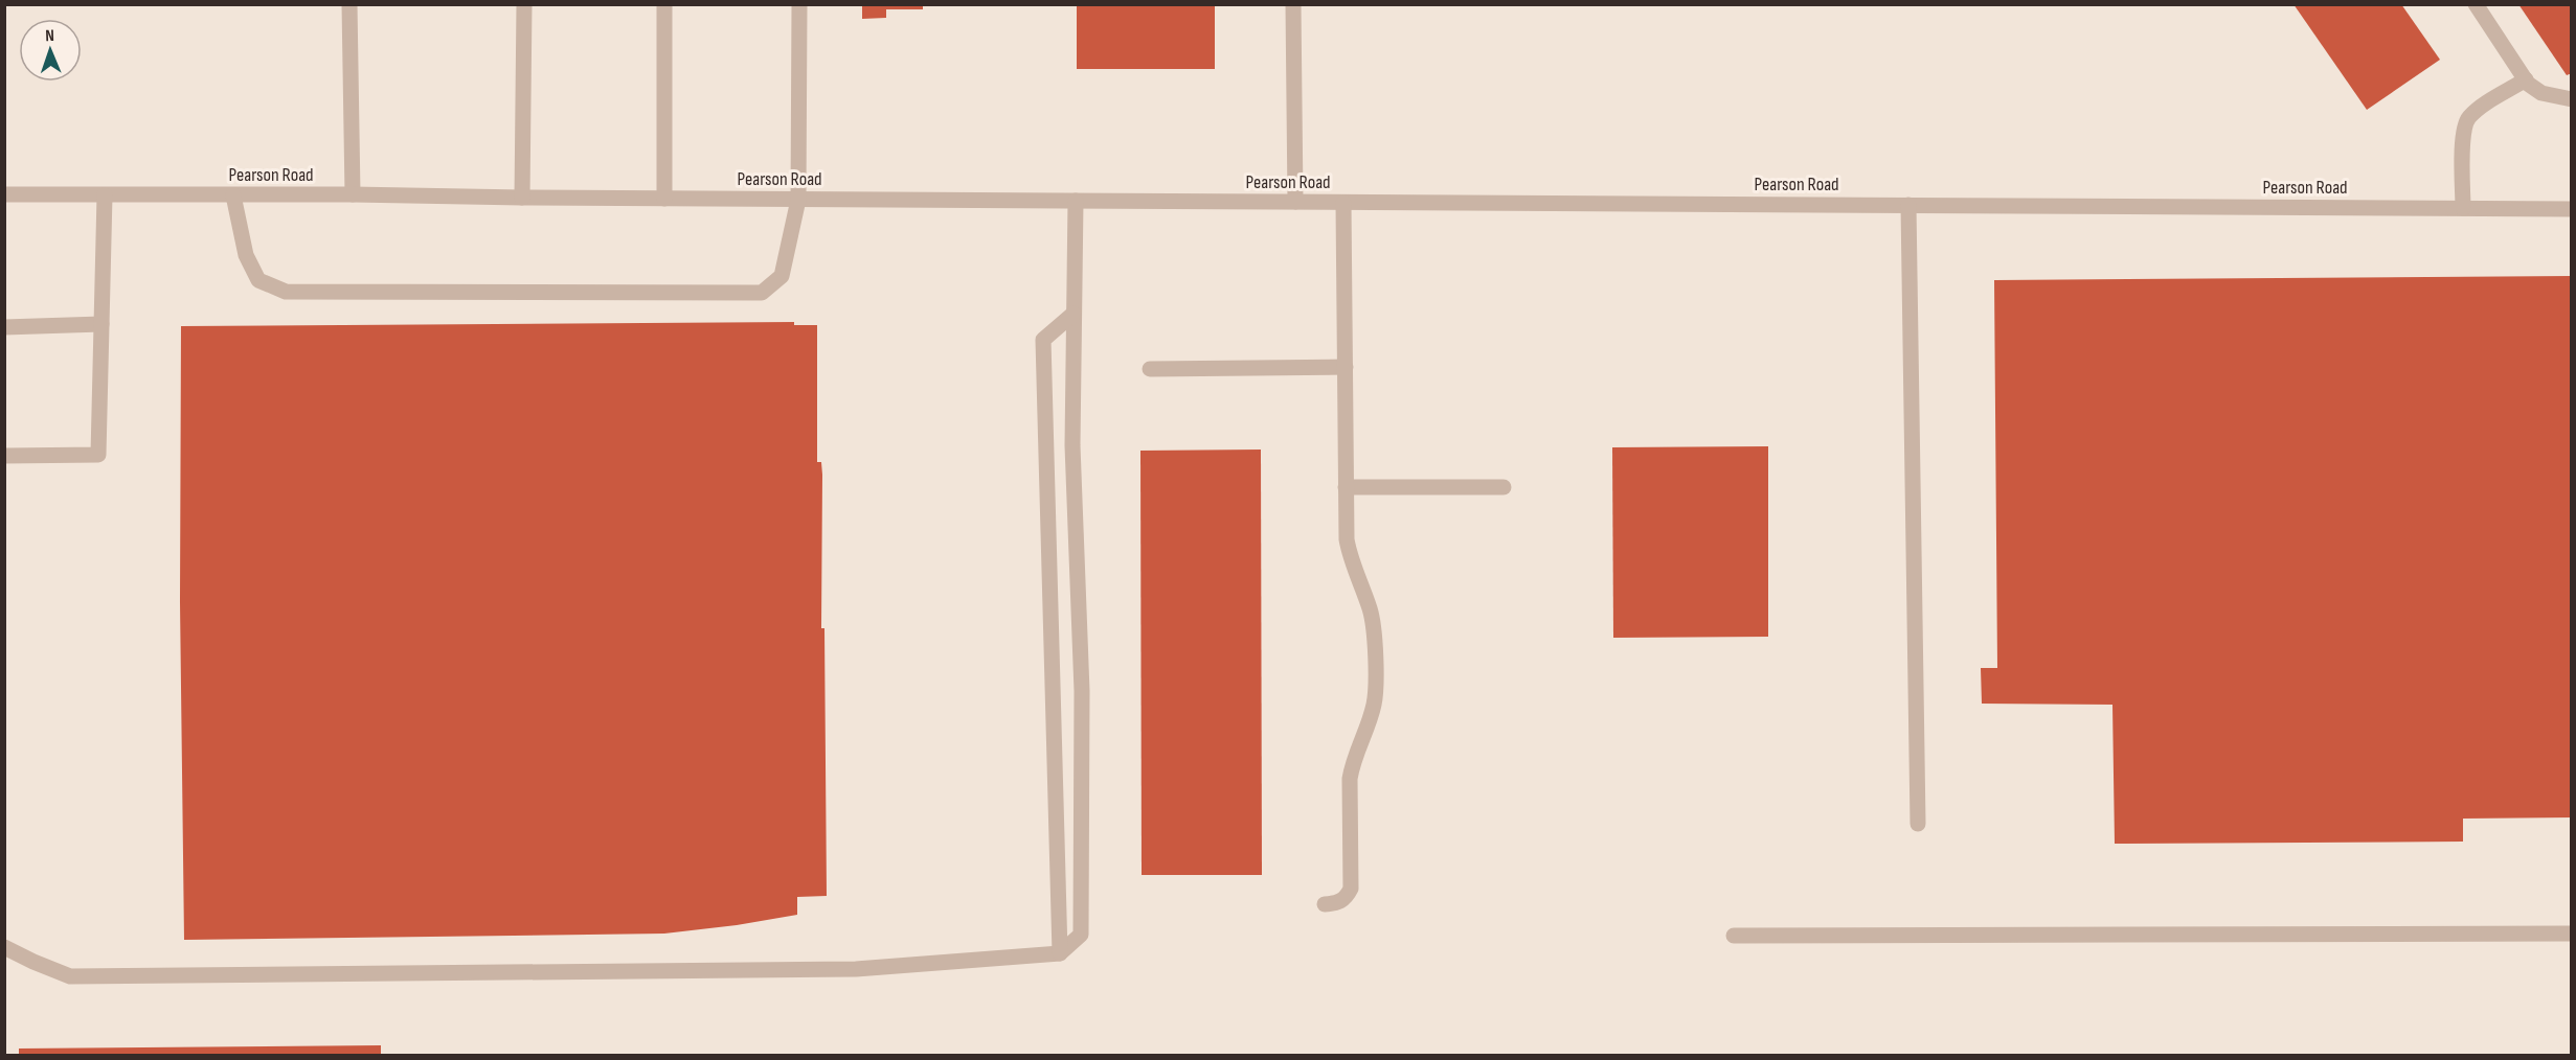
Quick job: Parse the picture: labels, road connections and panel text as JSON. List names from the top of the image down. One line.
{"streets":{"street":["Pearson Road"]},"north":"top"}
